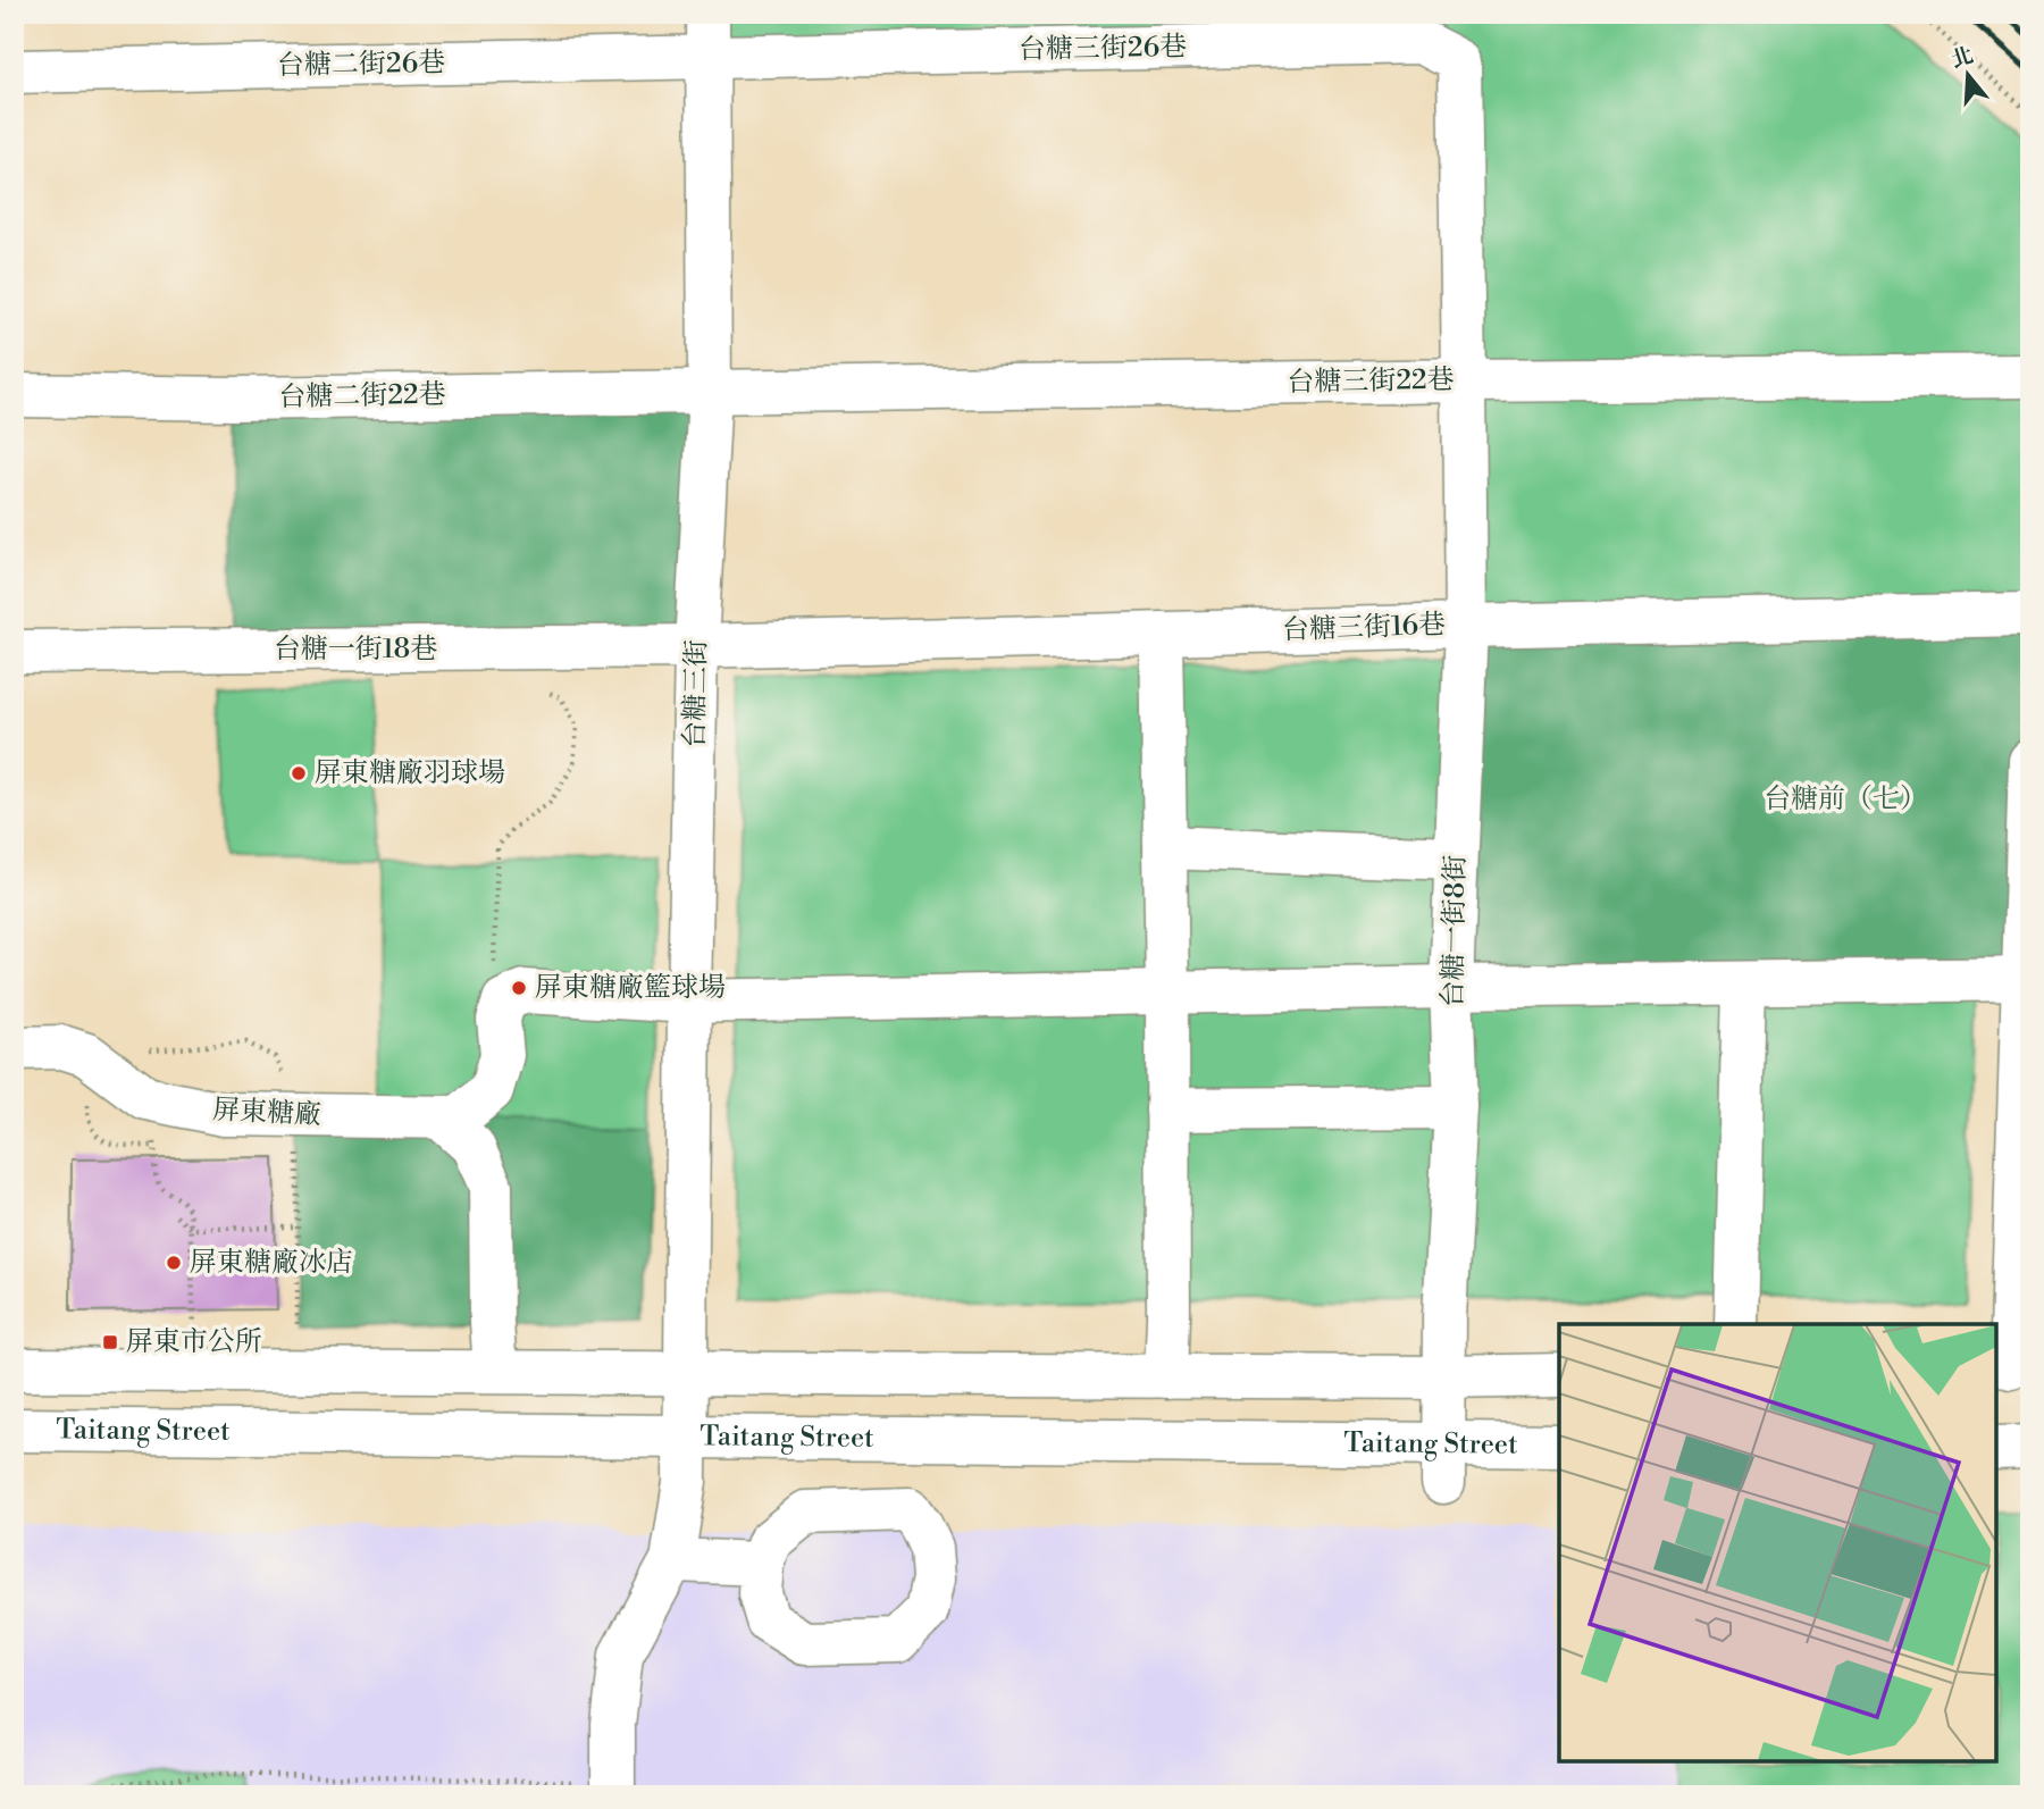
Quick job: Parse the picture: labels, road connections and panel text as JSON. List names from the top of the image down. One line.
{"streets":{"street":["台糖三街26巷","台糖二街26巷","台糖三街22巷","台糖二街22巷","台糖三街16巷","台糖一街18巷","台糖三街","台糖一街8街","屏東糖廠","Taitang Street"]},"crossings":[["台糖三街26巷","台糖二街26巷"],["台糖三街26巷","台糖三街22巷"],["台糖三街26巷","台糖三街"],["台糖三街26巷","台糖一街8街"],["台糖二街26巷","台糖三街"],["台糖三街22巷","台糖二街22巷"],["台糖三街22巷","台糖三街"],["台糖三街22巷","台糖一街8街"],["台糖二街22巷","台糖三街"],["台糖三街16巷","台糖一街18巷"],["台糖三街16巷","台糖三街"],["台糖三街16巷","台糖一街8街"],["台糖一街18巷","台糖三街"],["台糖三街","Taitang Street"],["台糖一街8街","Taitang Street"]],"parks":["台糖前（七）"],"places":{"other":["屏東糖廠羽球場","屏東糖廠籃球場","屏東糖廠冰店"],"transit":["屏東市公所"]},"north":"top"}
